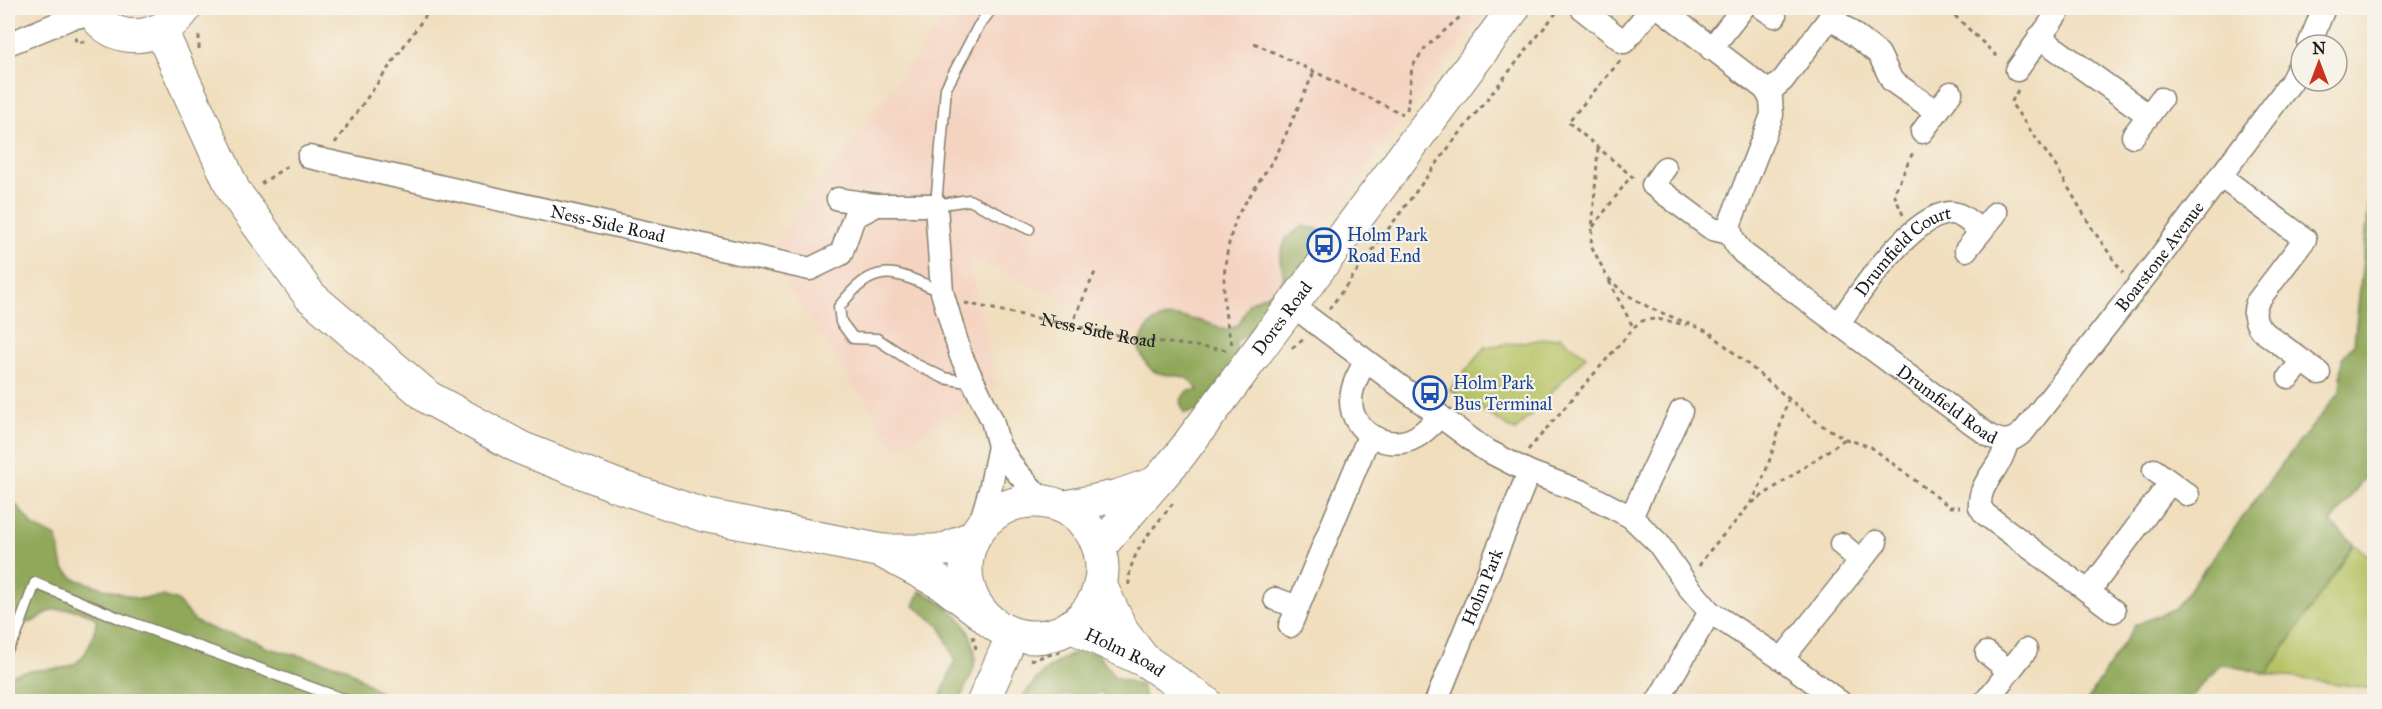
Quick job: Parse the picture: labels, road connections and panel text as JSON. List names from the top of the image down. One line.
{"streets":{"main road":["Dores Road","Holm Road"],"street":["Ness-Side Road","Boarstone Avenue","Drumfield Court","Drumfield Road","Holm Park"]},"crossings":[["Boarstone Avenue","Drumfield Road"],["Drumfield Court","Drumfield Road"],["Dores Road","Holm Road"]],"places":{"bus stop":["Holm Park Road End","Holm Park Bus Terminal"]},"north":"top"}
